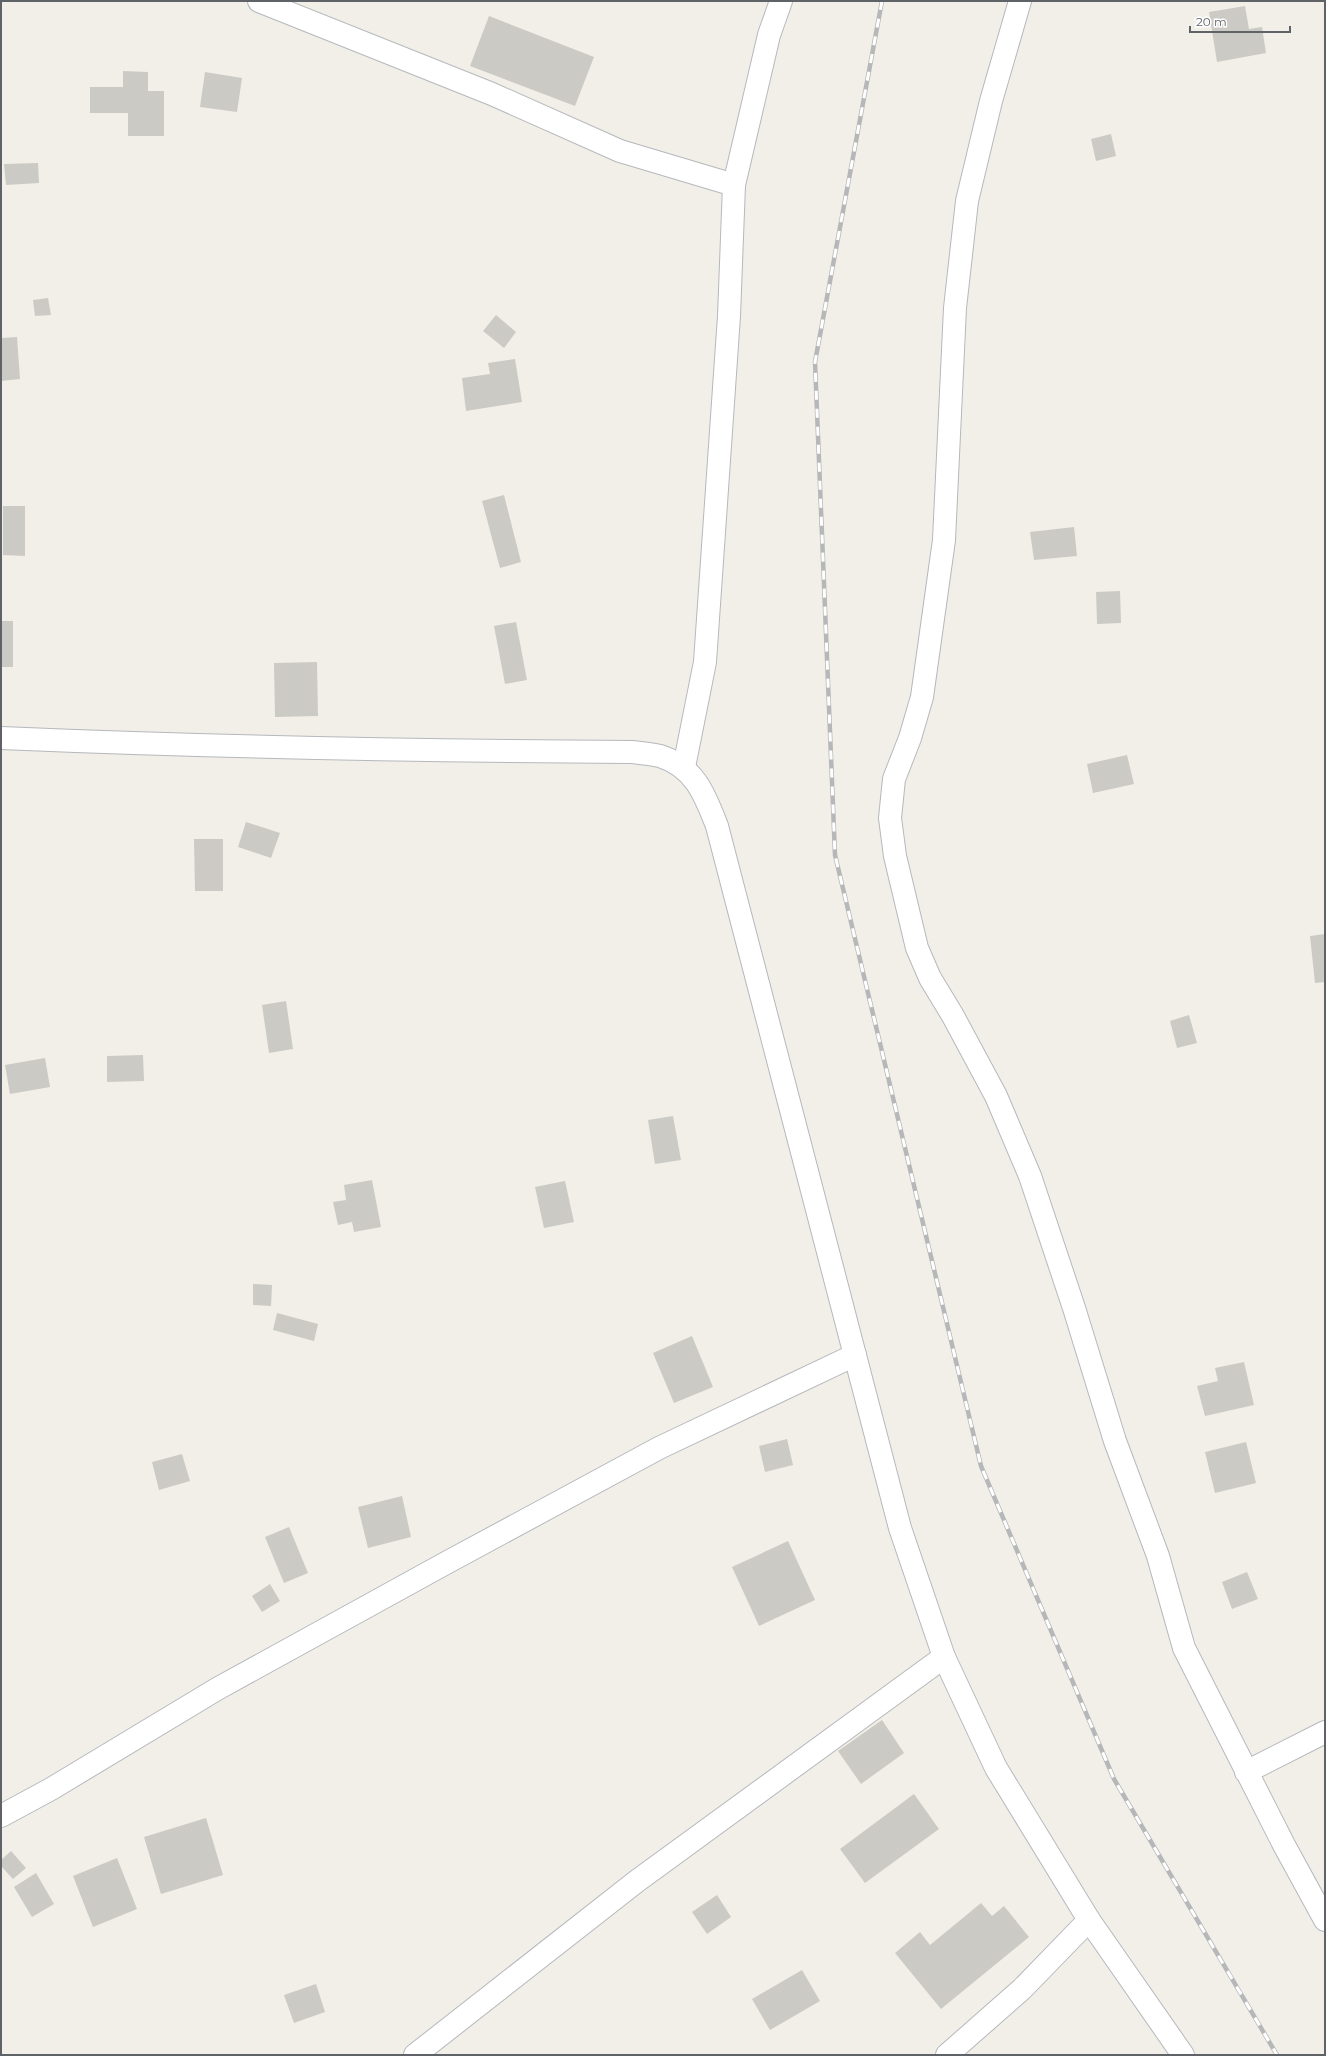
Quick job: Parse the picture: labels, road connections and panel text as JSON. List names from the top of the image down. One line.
{"scale_bar":"20 m"}
